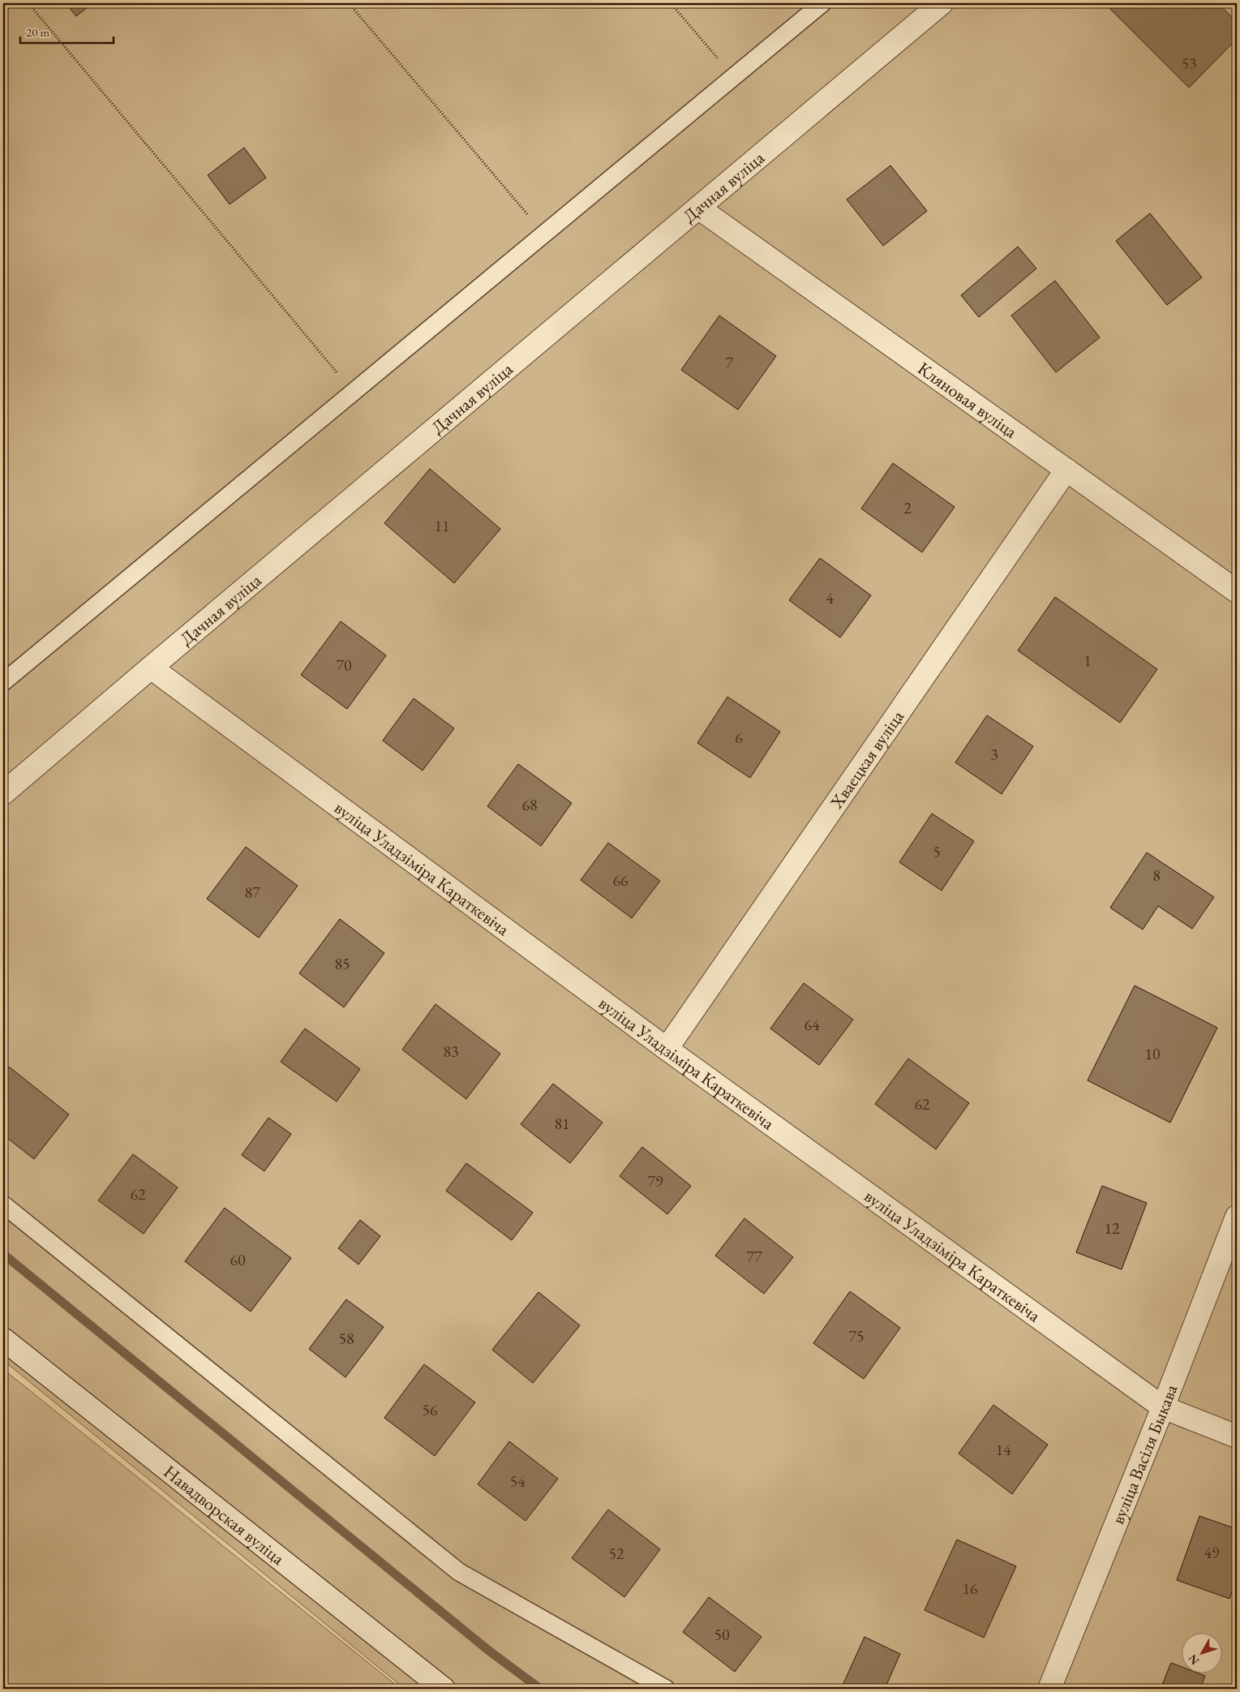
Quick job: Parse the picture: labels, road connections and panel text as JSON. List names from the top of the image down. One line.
{"streets":{"street":["Дачная вуліца","Кляновая вуліца","Хваецкая вуліца","вуліца Уладзіміра Караткевіча","вуліца Васіля Быкава","Навадворская вуліца"]},"crossings":[["Дачная вуліца","Кляновая вуліца"],["Дачная вуліца","вуліца Уладзіміра Караткевіча"],["Кляновая вуліца","Хваецкая вуліца"],["Хваецкая вуліца","вуліца Уладзіміра Караткевіча"],["вуліца Уладзіміра Караткевіча","вуліца Васіля Быкава"]],"house_numbers":["53","7","2","11","4","1","70","6","3","68","5","8","66","87","85","64","83","10","62","81","79","62","12","77","60","75","58","56","14","54","49","52","16","50"],"scale_bar":"20 m","north":"bottom left"}
